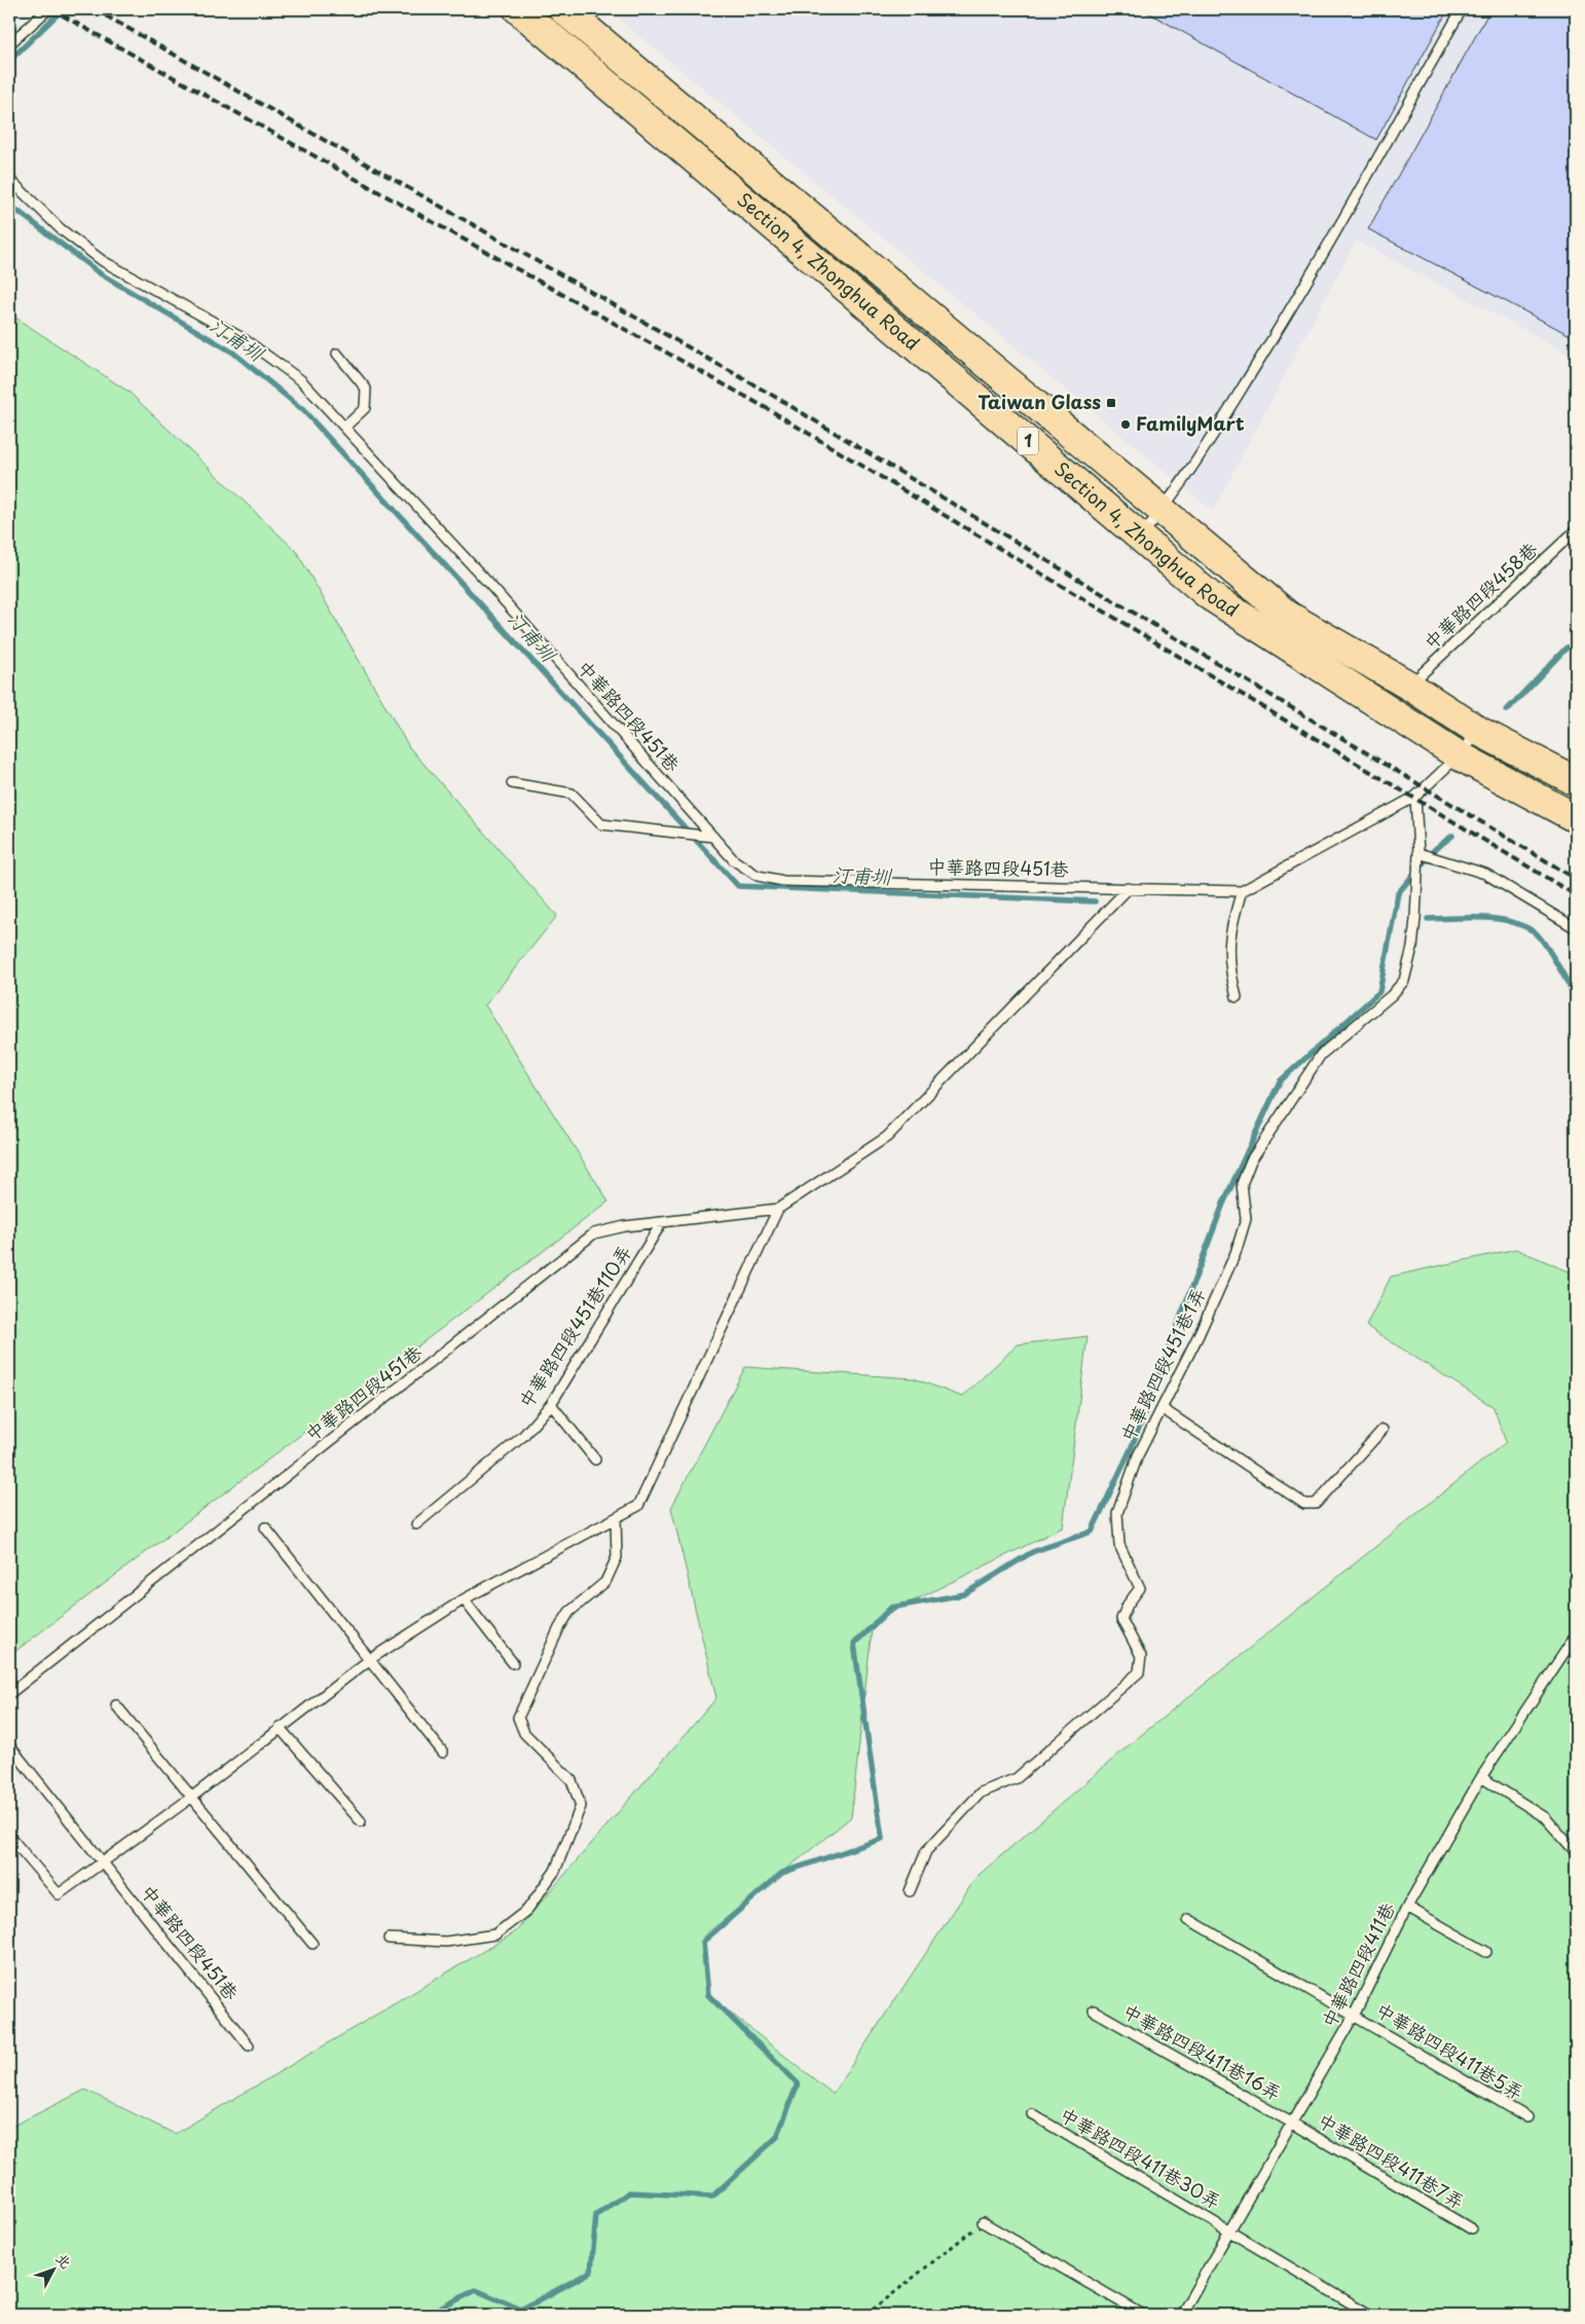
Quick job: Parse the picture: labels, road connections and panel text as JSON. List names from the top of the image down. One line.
{"streets":{"main road":["Section 4, Zhonghua Road","1"],"lane":["中華路四段458巷","中華路四段451巷","中華路四段451巷110弄","中華路四段451巷1弄","中華路四段411巷","中華路四段411巷5弄","中華路四段411巷16弄","中華路四段411巷30弄","中華路四段411巷7弄"]},"crossings":[["Section 4, Zhonghua Road","中華路四段458巷"],["中華路四段451巷","中華路四段451巷110弄"],["中華路四段411巷","中華路四段411巷5弄"],["中華路四段411巷","中華路四段411巷16弄"],["中華路四段411巷","中華路四段411巷30弄"],["中華路四段411巷","中華路四段411巷7弄"],["中華路四段411巷16弄","中華路四段411巷7弄"]],"water":["汀甫圳"],"places":{"transit":["Taiwan Glass"],"other":["FamilyMart"]},"north":"top right"}
